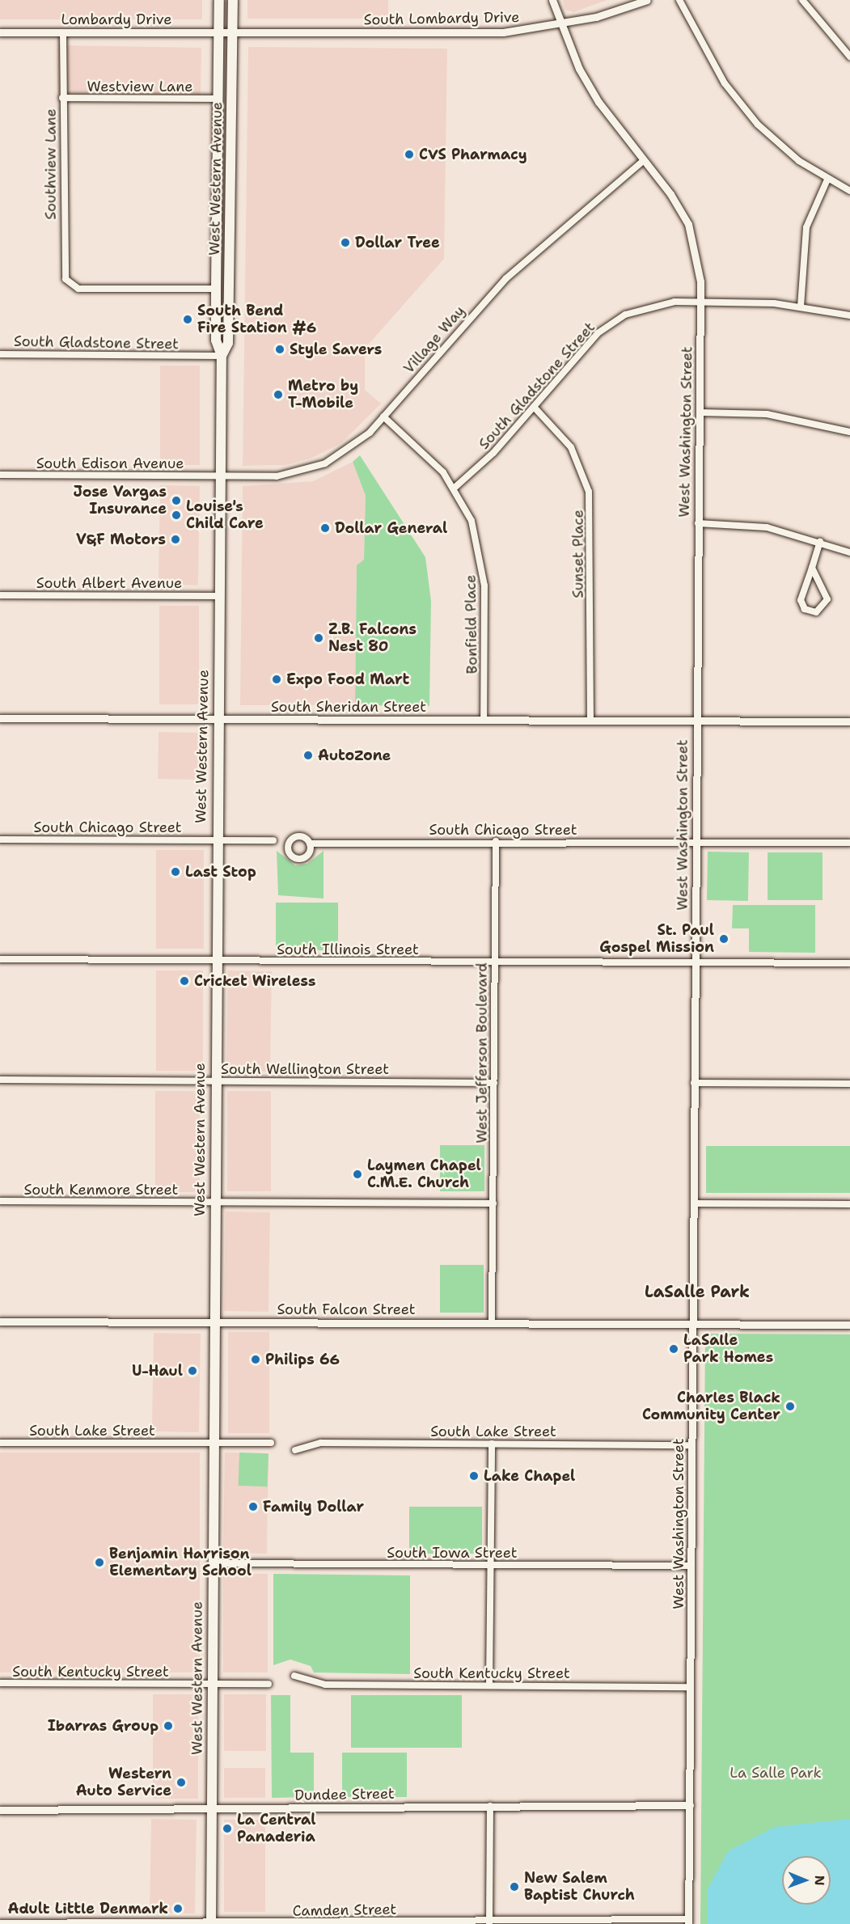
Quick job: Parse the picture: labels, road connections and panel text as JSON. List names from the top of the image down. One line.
{"streets":{"main road":["West Western Avenue"],"street":["South Lombardy Drive","Lombardy Drive","Westview Lane","Southview Lane","Village Way","South Gladstone Street","West Washington Street","South Edison Avenue","Sunset Place","South Albert Avenue","Bonfield Place","South Sheridan Street","South Chicago Street","South Illinois Street","West Jefferson Boulevard","South Wellington Street","South Kenmore Street","South Falcon Street","South Lake Street","South Iowa Street","South Kentucky Street","Dundee Street","Camden Street"]},"crossings":[["South Lombardy Drive","Lombardy Drive"],["South Lombardy Drive","West Western Avenue"],["South Lombardy Drive","West Washington Street"],["Lombardy Drive","Southview Lane"],["Lombardy Drive","West Western Avenue"],["Westview Lane","Southview Lane"],["Westview Lane","West Western Avenue"],["Southview Lane","West Western Avenue"],["West Western Avenue","Village Way"],["West Western Avenue","South Gladstone Street"],["West Western Avenue","South Edison Avenue"],["West Western Avenue","South Albert Avenue"],["West Western Avenue","South Sheridan Street"],["West Western Avenue","South Chicago Street"],["West Western Avenue","South Illinois Street"],["West Western Avenue","South Wellington Street"],["West Western Avenue","South Kenmore Street"],["West Western Avenue","South Falcon Street"],["West Western Avenue","South Lake Street"],["West Western Avenue","South Iowa Street"],["West Western Avenue","South Kentucky Street"],["West Western Avenue","Dundee Street"],["West Western Avenue","Camden Street"],["Village Way","West Washington Street"],["Village Way","South Edison Avenue"],["Village Way","Bonfield Place"],["South Gladstone Street","West Washington Street"],["South Gladstone Street","Sunset Place"],["South Gladstone Street","Bonfield Place"],["West Washington Street","South Sheridan Street"],["West Washington Street","South Chicago Street"],["West Washington Street","South Illinois Street"],["West Washington Street","South Falcon Street"],["West Washington Street","South Lake Street"],["West Washington Street","South Iowa Street"],["West Washington Street","South Kentucky Street"],["West Washington Street","Dundee Street"],["West Washington Street","Camden Street"],["Sunset Place","South Sheridan Street"],["Bonfield Place","South Sheridan Street"],["South Chicago Street","West Jefferson Boulevard"],["South Illinois Street","West Jefferson Boulevard"],["West Jefferson Boulevard","South Wellington Street"],["West Jefferson Boulevard","South Kenmore Street"],["West Jefferson Boulevard","South Falcon Street"]],"districts":["LaSalle Park"],"parks":["La Salle Park"],"places":["CVS Pharmacy","Dollar Tree","South Bend Fire Station #6","Style Savers","Metro by T-Mobile","Jose Vargas Insurance","Louise's Child Care","Dollar General","V&F Motors","Z.B. Falcons Nest 80","Expo Food Mart","AutoZone","Last Stop","St. Paul Gospel Mission","Cricket Wireless","Laymen Chapel C.M.E. Church","LaSalle Park Homes","Philips 66","U-Haul","Charles Black Community Center","Lake Chapel","Family Dollar","Benjamin Harrison Elementary School","Ibarras Group","Western Auto Service","La Central Panaderia","New Salem Baptist Church","Adult Little Denmark"],"north":"right"}
